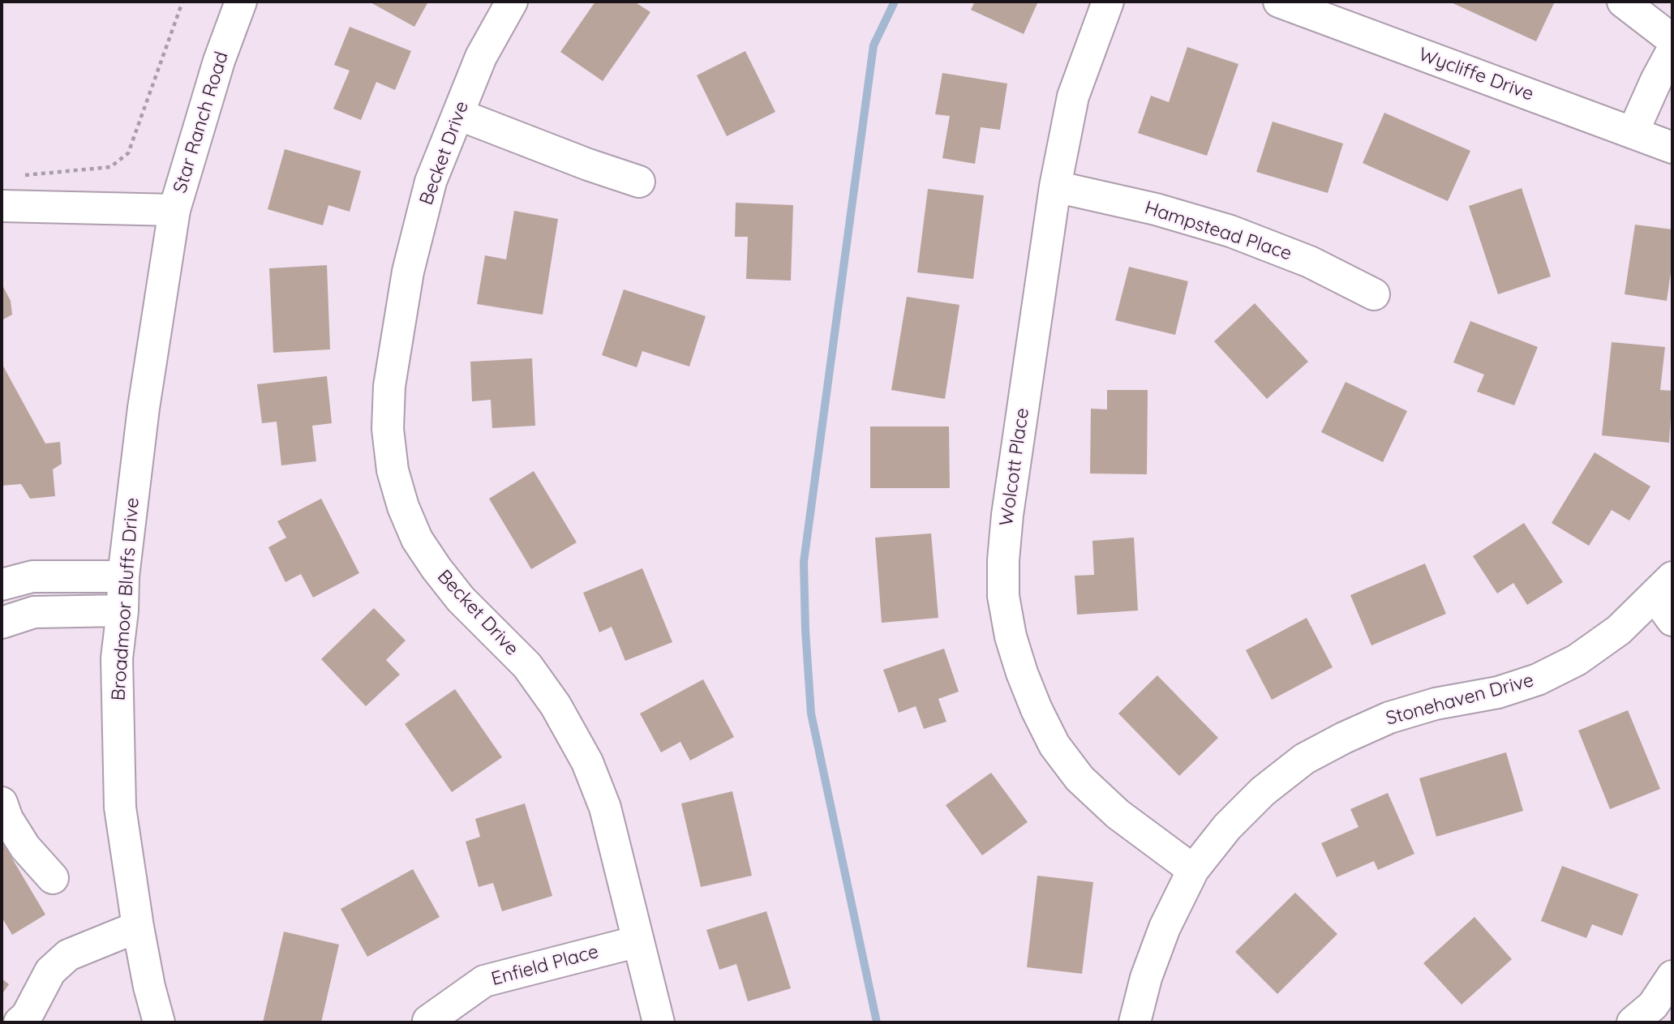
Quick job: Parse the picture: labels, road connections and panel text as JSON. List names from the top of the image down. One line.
{"streets":{"street":["Wycliffe Drive","Star Ranch Road","Becket Drive","Hampstead Place","Wolcott Place","Broadmoor Bluffs Drive","Stonehaven Drive","Enfield Place"]},"crossings":[["Star Ranch Road","Broadmoor Bluffs Drive"],["Becket Drive","Enfield Place"],["Hampstead Place","Wolcott Place"],["Wolcott Place","Stonehaven Drive"]]}
